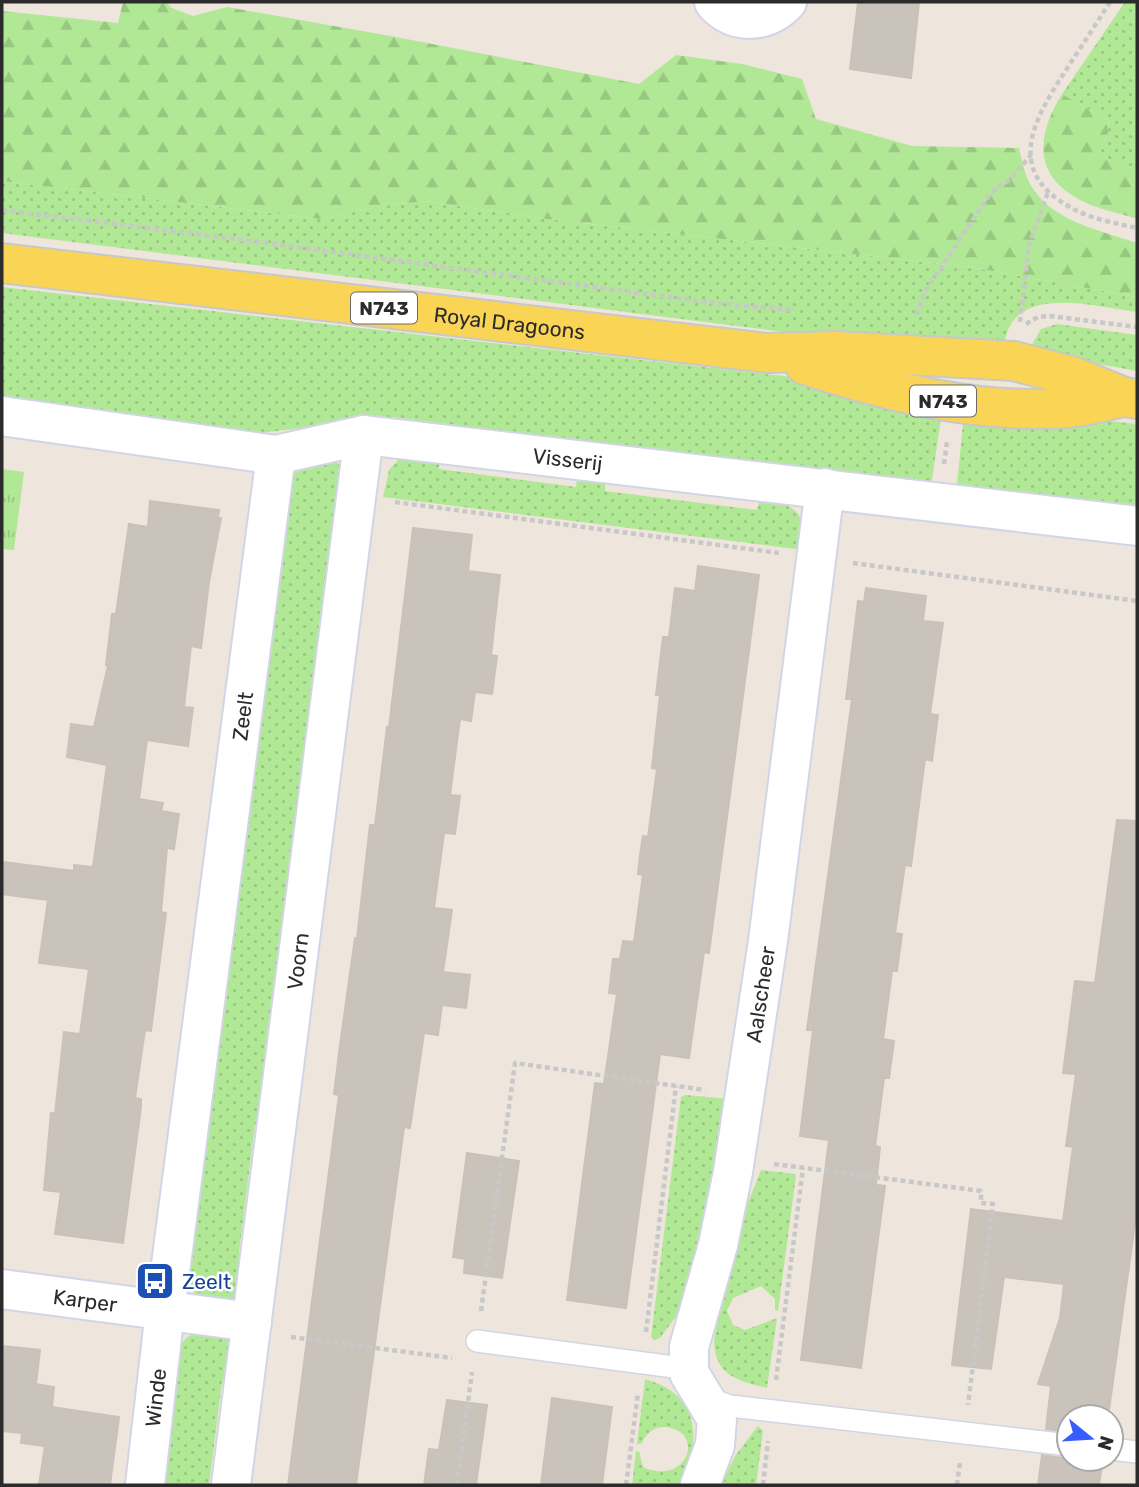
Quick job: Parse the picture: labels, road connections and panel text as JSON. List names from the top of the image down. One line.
{"streets":{"main road":["N743","Royal Dragoons"],"street":["Visserij","Zeelt","Voorn","Aalscheer","Karper","Winde"]},"crossings":[["Visserij","Zeelt"],["Visserij","Voorn"],["Visserij","Aalscheer"],["Zeelt","Karper"],["Zeelt","Winde"],["Voorn","Karper"],["Karper","Winde"]],"places":{"bus stop":["Zeelt"]},"north":"right"}
